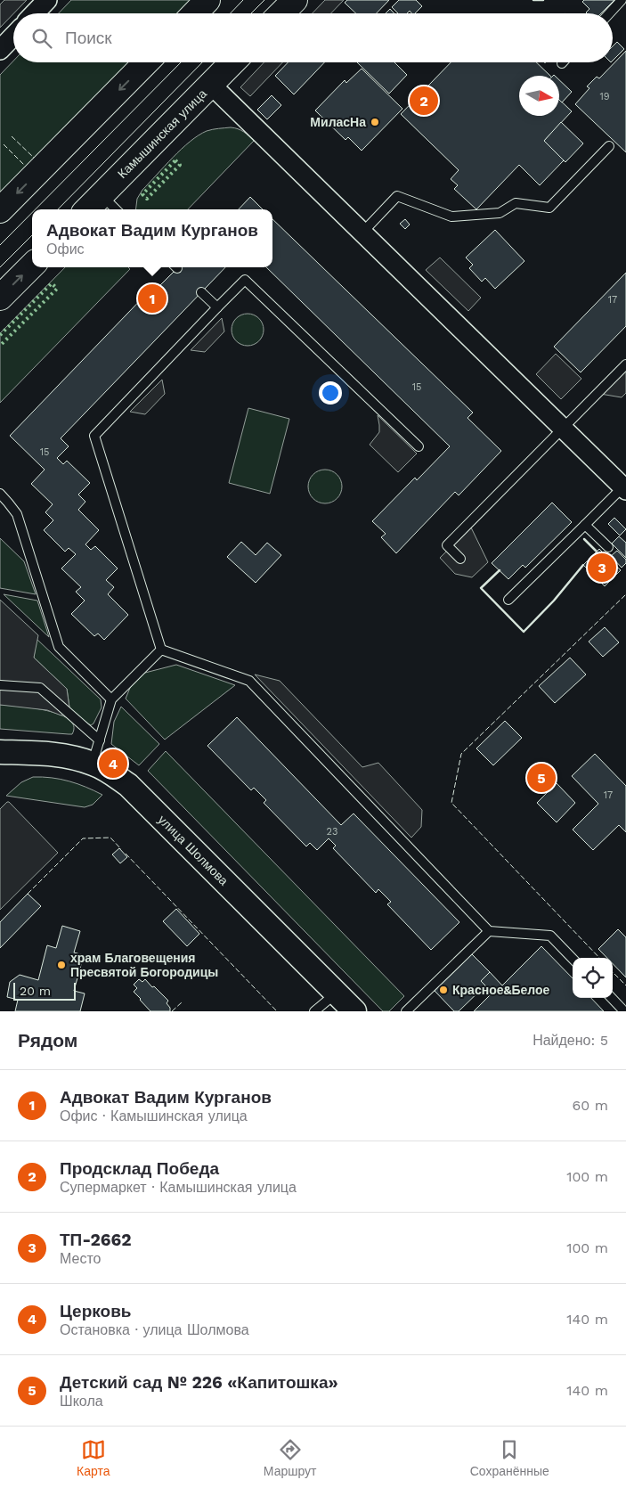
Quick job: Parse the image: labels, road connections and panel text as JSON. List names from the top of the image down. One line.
{"streets":{"main road":["Камышинская улица"],"street":["улица Шолмова"]},"places":["МиласНа","храм Благовещения Пресвятой Богородицы","Красное&Белое"],"house_numbers":["19","17","15","15","17","23"],"scale_bar":"20 m","north":"right","page":{"search":"Поиск","pins":["2","1","3","4","5"],"popup":["Адвокат Вадим Курганов","Офис"],"scale":"20 m","heading":["Рядом","Найдено: 5"],"list":[{"mark":"1","name":"Адвокат Вадим Курганов","note":"Офис · Камышинская улица","value":"60 m"},{"mark":"2","name":"Продсклад Победа","note":"Супермаркет · Камышинская улица","value":"100 m"},{"mark":"3","name":"ТП-2662","note":"Место","value":"100 m"},{"mark":"4","name":"Церковь","note":"Остановка · улица Шолмова","value":"140 m"},{"mark":"5","name":"Детский сад № 226 «Капитошка»","note":"Школа","value":"140 m"}],"nav":["Карта","Маршрут","Сохранённые"]}}
